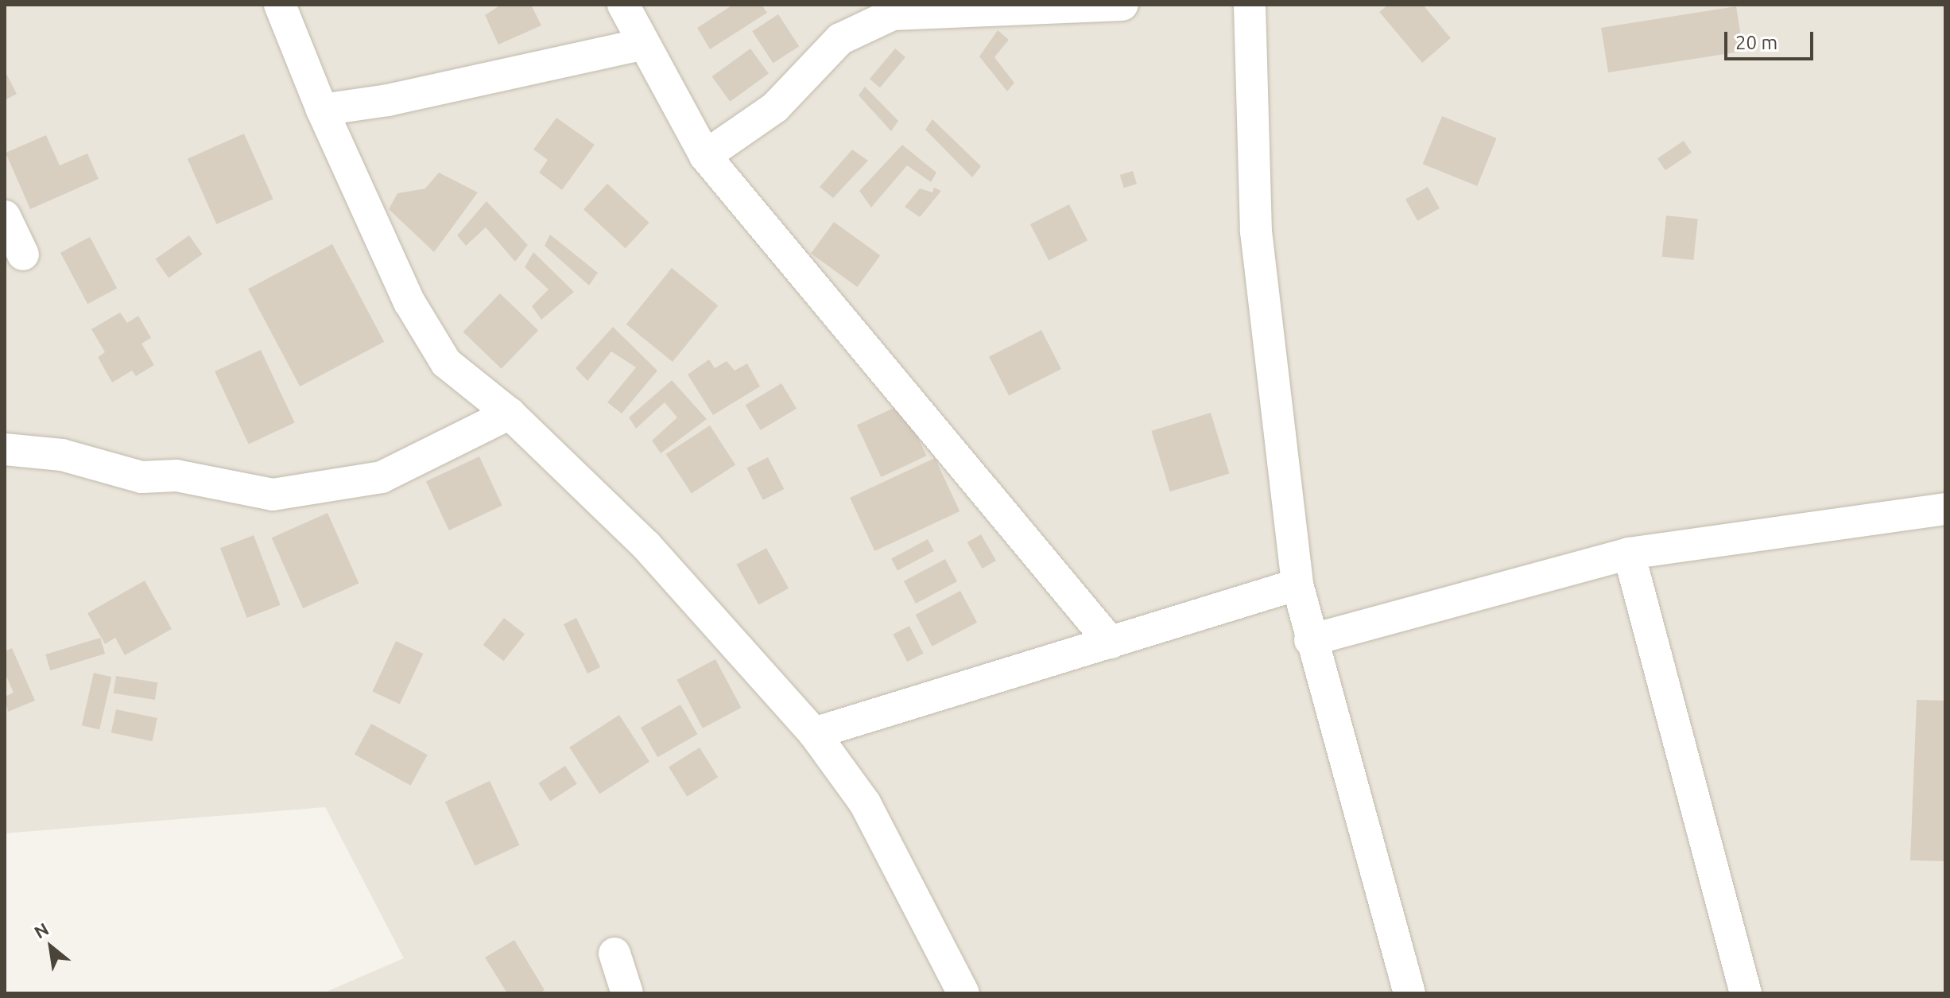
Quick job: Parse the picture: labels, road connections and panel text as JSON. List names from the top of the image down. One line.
{"scale_bar":"20 m","north":"top left"}
